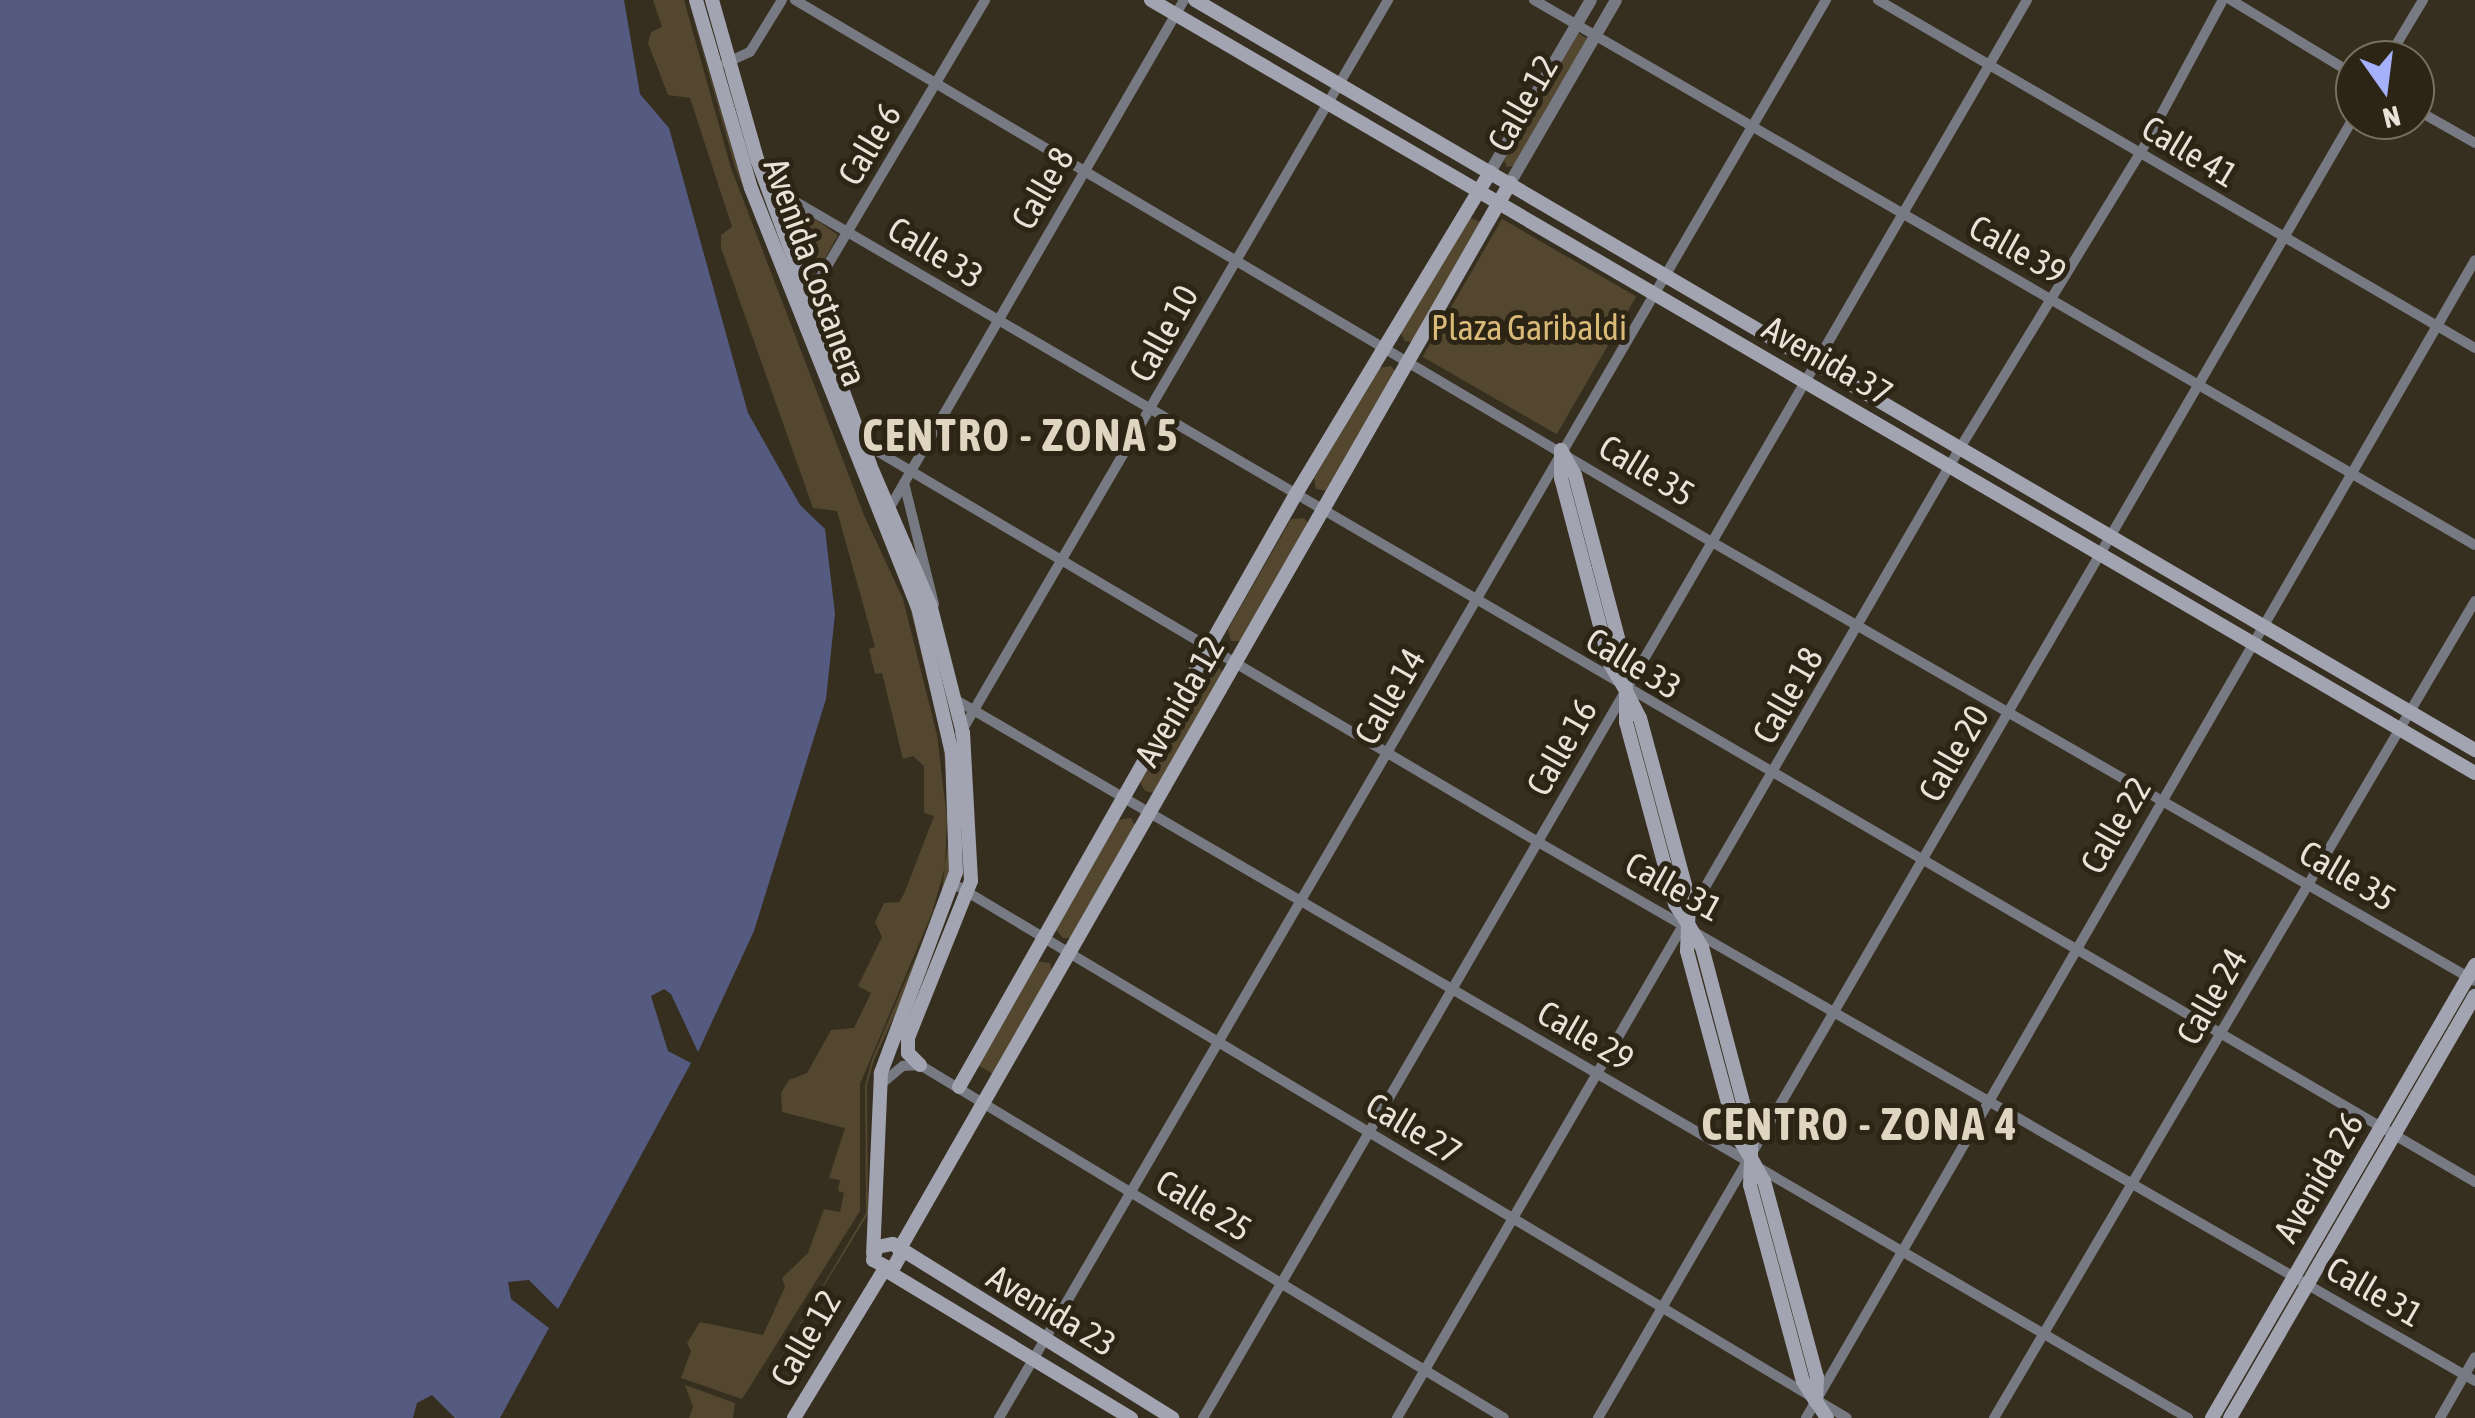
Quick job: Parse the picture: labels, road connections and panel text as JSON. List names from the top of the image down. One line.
{"streets":{"main road":["Calle 12","Avenida Costanera","Avenida 37","Avenida 12","Avenida 26","Avenida 23"],"street":["Calle 6","Calle 41","Calle 8","Calle 39","Calle 33","Calle 10","Calle 35","Calle 18","Calle 14","Calle 16","Calle 20","Calle 22","Calle 31","Calle 24","Calle 29","Calle 27","Calle 25"]},"crossings":[["Calle 12","Calle 39"],["Calle 12","Avenida Costanera"],["Calle 12","Avenida 37"],["Calle 12","Avenida 12"],["Calle 12","Avenida 23"],["Calle 6","Calle 33"],["Calle 6","Avenida Costanera"],["Calle 6","Calle 35"],["Calle 41","Calle 18"],["Calle 41","Calle 16"],["Calle 41","Calle 20"],["Calle 41","Calle 22"],["Calle 8","Calle 33"],["Calle 8","Avenida Costanera"],["Calle 8","Avenida 37"],["Calle 8","Calle 35"],["Calle 8","Calle 31"],["Calle 39","Calle 18"],["Calle 39","Calle 14"],["Calle 39","Calle 16"],["Calle 39","Calle 20"],["Calle 39","Calle 22"],["Calle 33","Avenida Costanera"],["Calle 33","Calle 10"],["Calle 33","Calle 18"],["Calle 33","Calle 14"],["Calle 33","Avenida 12"],["Calle 33","Calle 16"],["Calle 33","Calle 20"],["Calle 33","Calle 22"],["Calle 33","Calle 24"],["Calle 33","Avenida 26"],["Avenida Costanera","Calle 10"],["Avenida Costanera","Calle 31"],["Avenida Costanera","Calle 29"],["Avenida Costanera","Calle 27"],["Avenida Costanera","Calle 25"],["Avenida Costanera","Avenida 23"],["Calle 10","Avenida 37"],["Calle 10","Calle 35"],["Calle 10","Calle 31"],["Calle 10","Calle 29"],["Avenida 37","Calle 18"],["Avenida 37","Calle 14"],["Avenida 37","Avenida 12"],["Avenida 37","Calle 16"],["Avenida 37","Calle 20"],["Avenida 37","Calle 22"],["Avenida 37","Calle 24"],["Calle 35","Calle 18"],["Calle 35","Calle 14"],["Calle 35","Avenida 12"],["Calle 35","Calle 16"],["Calle 35","Calle 20"],["Calle 35","Calle 22"],["Calle 35","Calle 24"],["Calle 35","Avenida 26"],["Calle 18","Calle 31"],["Calle 18","Calle 29"],["Calle 18","Calle 27"],["Calle 18","Calle 25"],["Calle 14","Calle 31"],["Calle 14","Calle 29"],["Calle 14","Calle 27"],["Calle 14","Calle 25"],["Calle 14","Avenida 23"],["Avenida 12","Calle 31"],["Avenida 12","Calle 29"],["Avenida 12","Calle 27"],["Avenida 12","Calle 25"],["Avenida 12","Avenida 23"],["Calle 16","Calle 31"],["Calle 16","Calle 29"],["Calle 16","Calle 27"],["Calle 16","Calle 25"],["Calle 20","Calle 31"],["Calle 20","Calle 29"],["Calle 20","Calle 27"],["Calle 22","Calle 31"],["Calle 22","Calle 29"],["Calle 22","Calle 27"],["Calle 31","Calle 24"],["Calle 31","Avenida 26"],["Calle 24","Calle 29"]],"districts":["CENTRO - ZONA 5","CENTRO - ZONA 4"],"parks":["Plaza Garibaldi"],"north":"bottom"}
